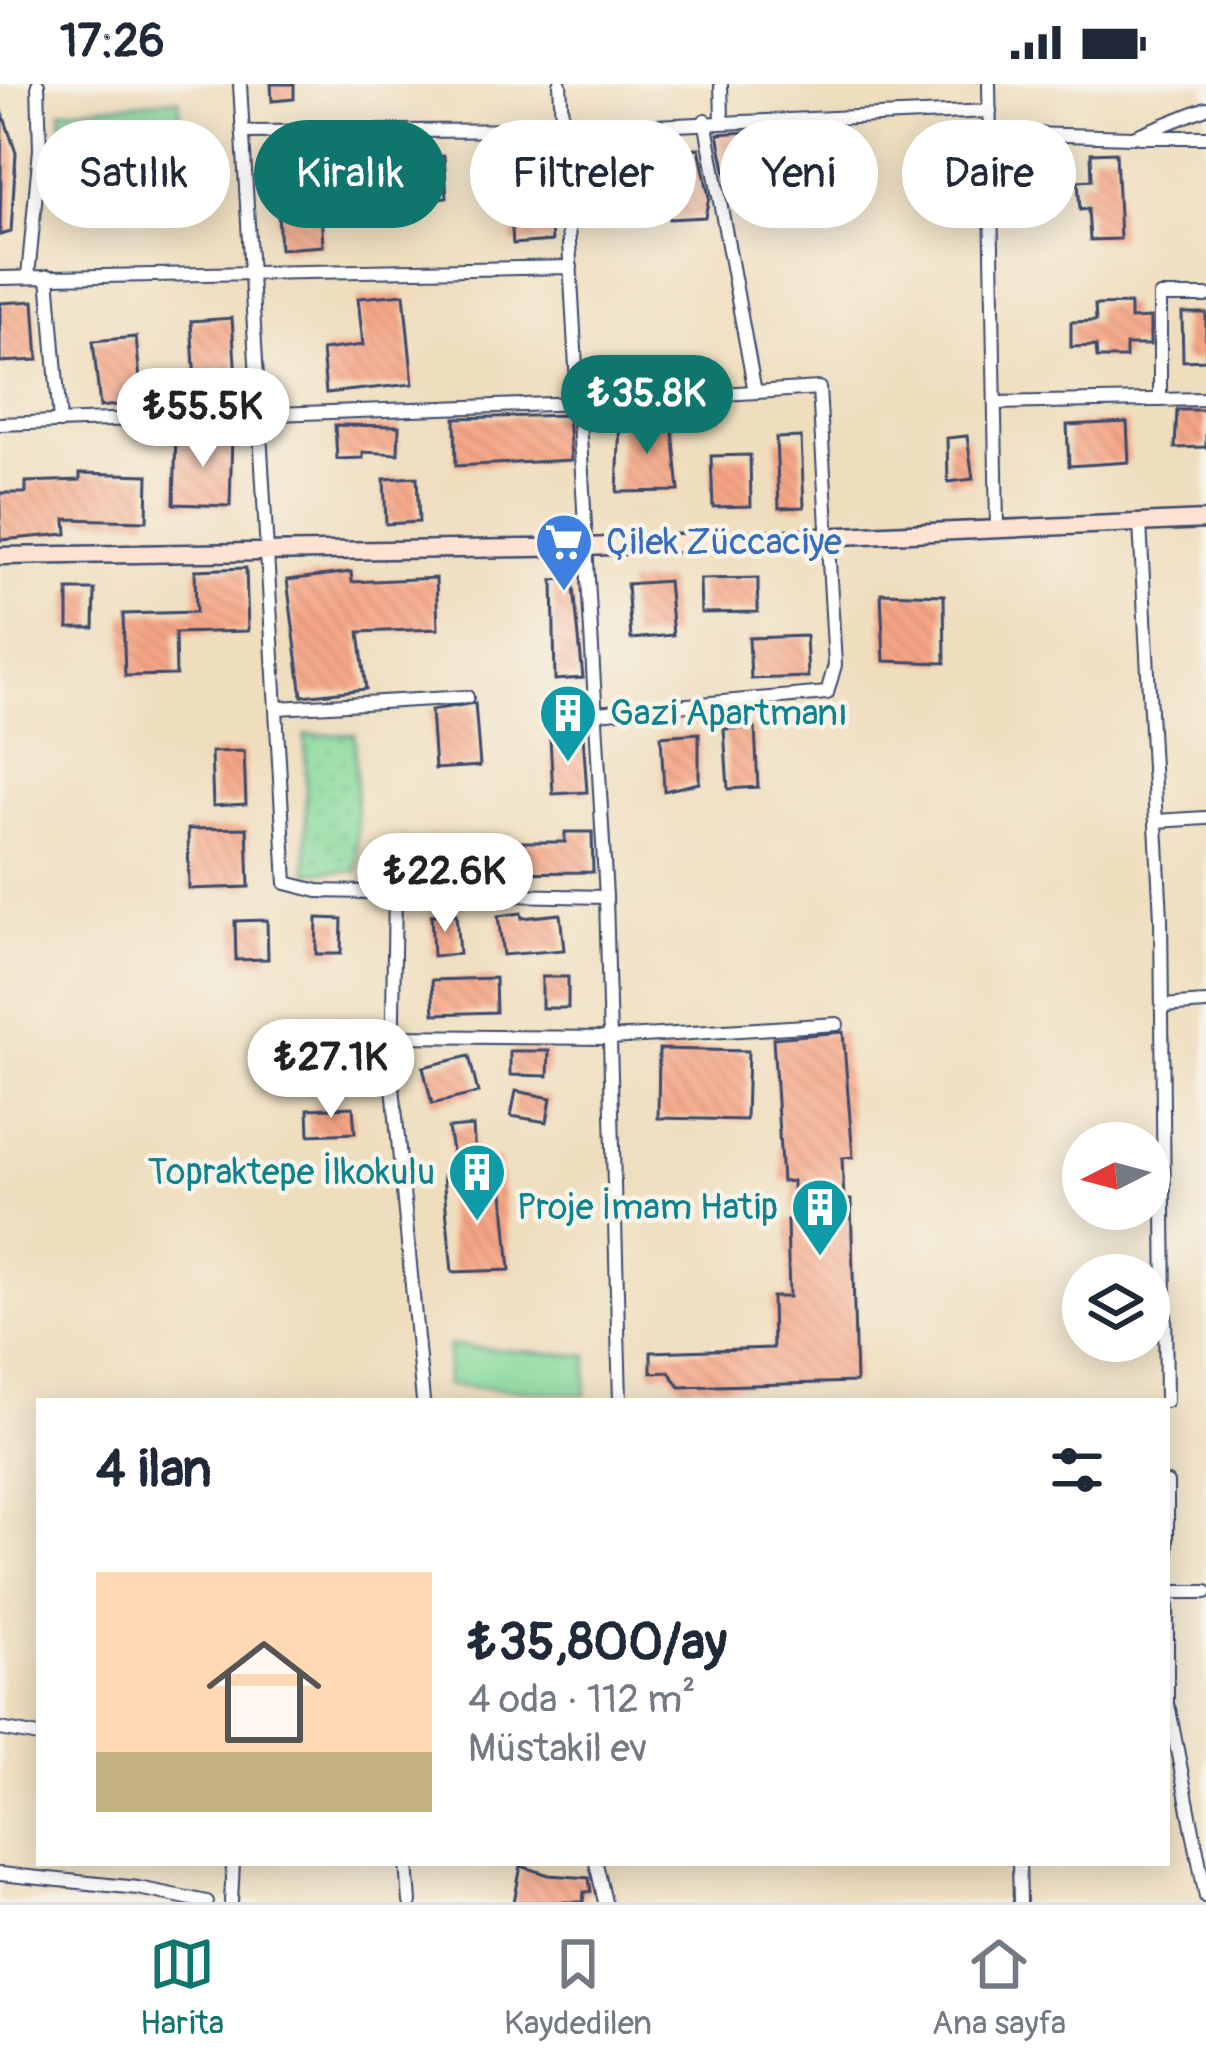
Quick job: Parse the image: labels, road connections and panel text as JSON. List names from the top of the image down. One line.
{"places":{"supermarket":["Çilek Züccaciye"],"building":["Gazi Apartmanı","Topraktepe İlkokulu","Proje İmam Hatip"]},"north":"left","page":{"status":"17:26","chip":["Satılık","Kiralık","Filtreler","Yeni","Daire"],"price":["₺35.8K","₺55.5K","₺22.6K","₺27.1K"],"heading":"4 ilan","list":[{"name":"₺35,800/ay","note":"4 oda · 112 m² · Müstakil ev"}],"tabs":["Harita","Kaydedilen","Ana sayfa"]}}
